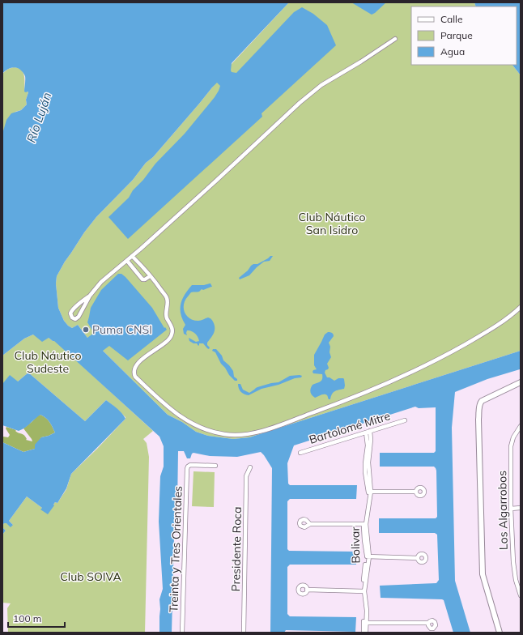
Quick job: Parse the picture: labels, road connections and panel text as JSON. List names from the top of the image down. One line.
{"streets":{"street":["Bartolomé Mitre","Los Algarrobos","Bolivar","Treinta y Tres Orientales","Presidente Roca"]},"crossings":[["Bartolomé Mitre","Bolivar"]],"water":["Río Luján"],"parks":["Club Náutico San Isidro","Club Náutico Sudeste","Club SOIVA"],"places":["Puma CNSI"],"legend":["Calle","Parque","Agua"],"scale_bar":"100 m"}
